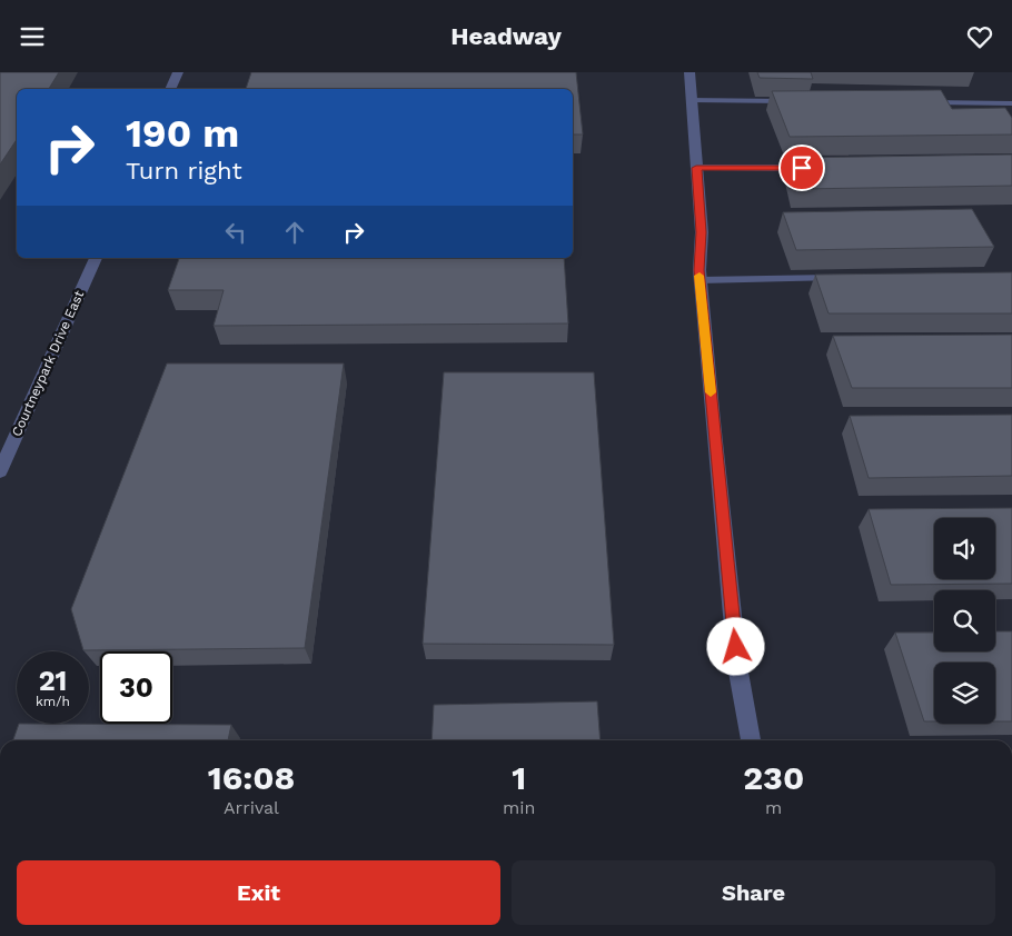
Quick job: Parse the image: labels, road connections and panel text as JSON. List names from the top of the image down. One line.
{"streets":{"street":["Courtneypark Drive East"]},"page":{"header":"Headway","turn":["190 m","Turn right"],"speed":"21 km/h","limit":"30","eta":["16:08","Arrival","1","min","230","m"],"buttons":["Exit","Share"]}}
